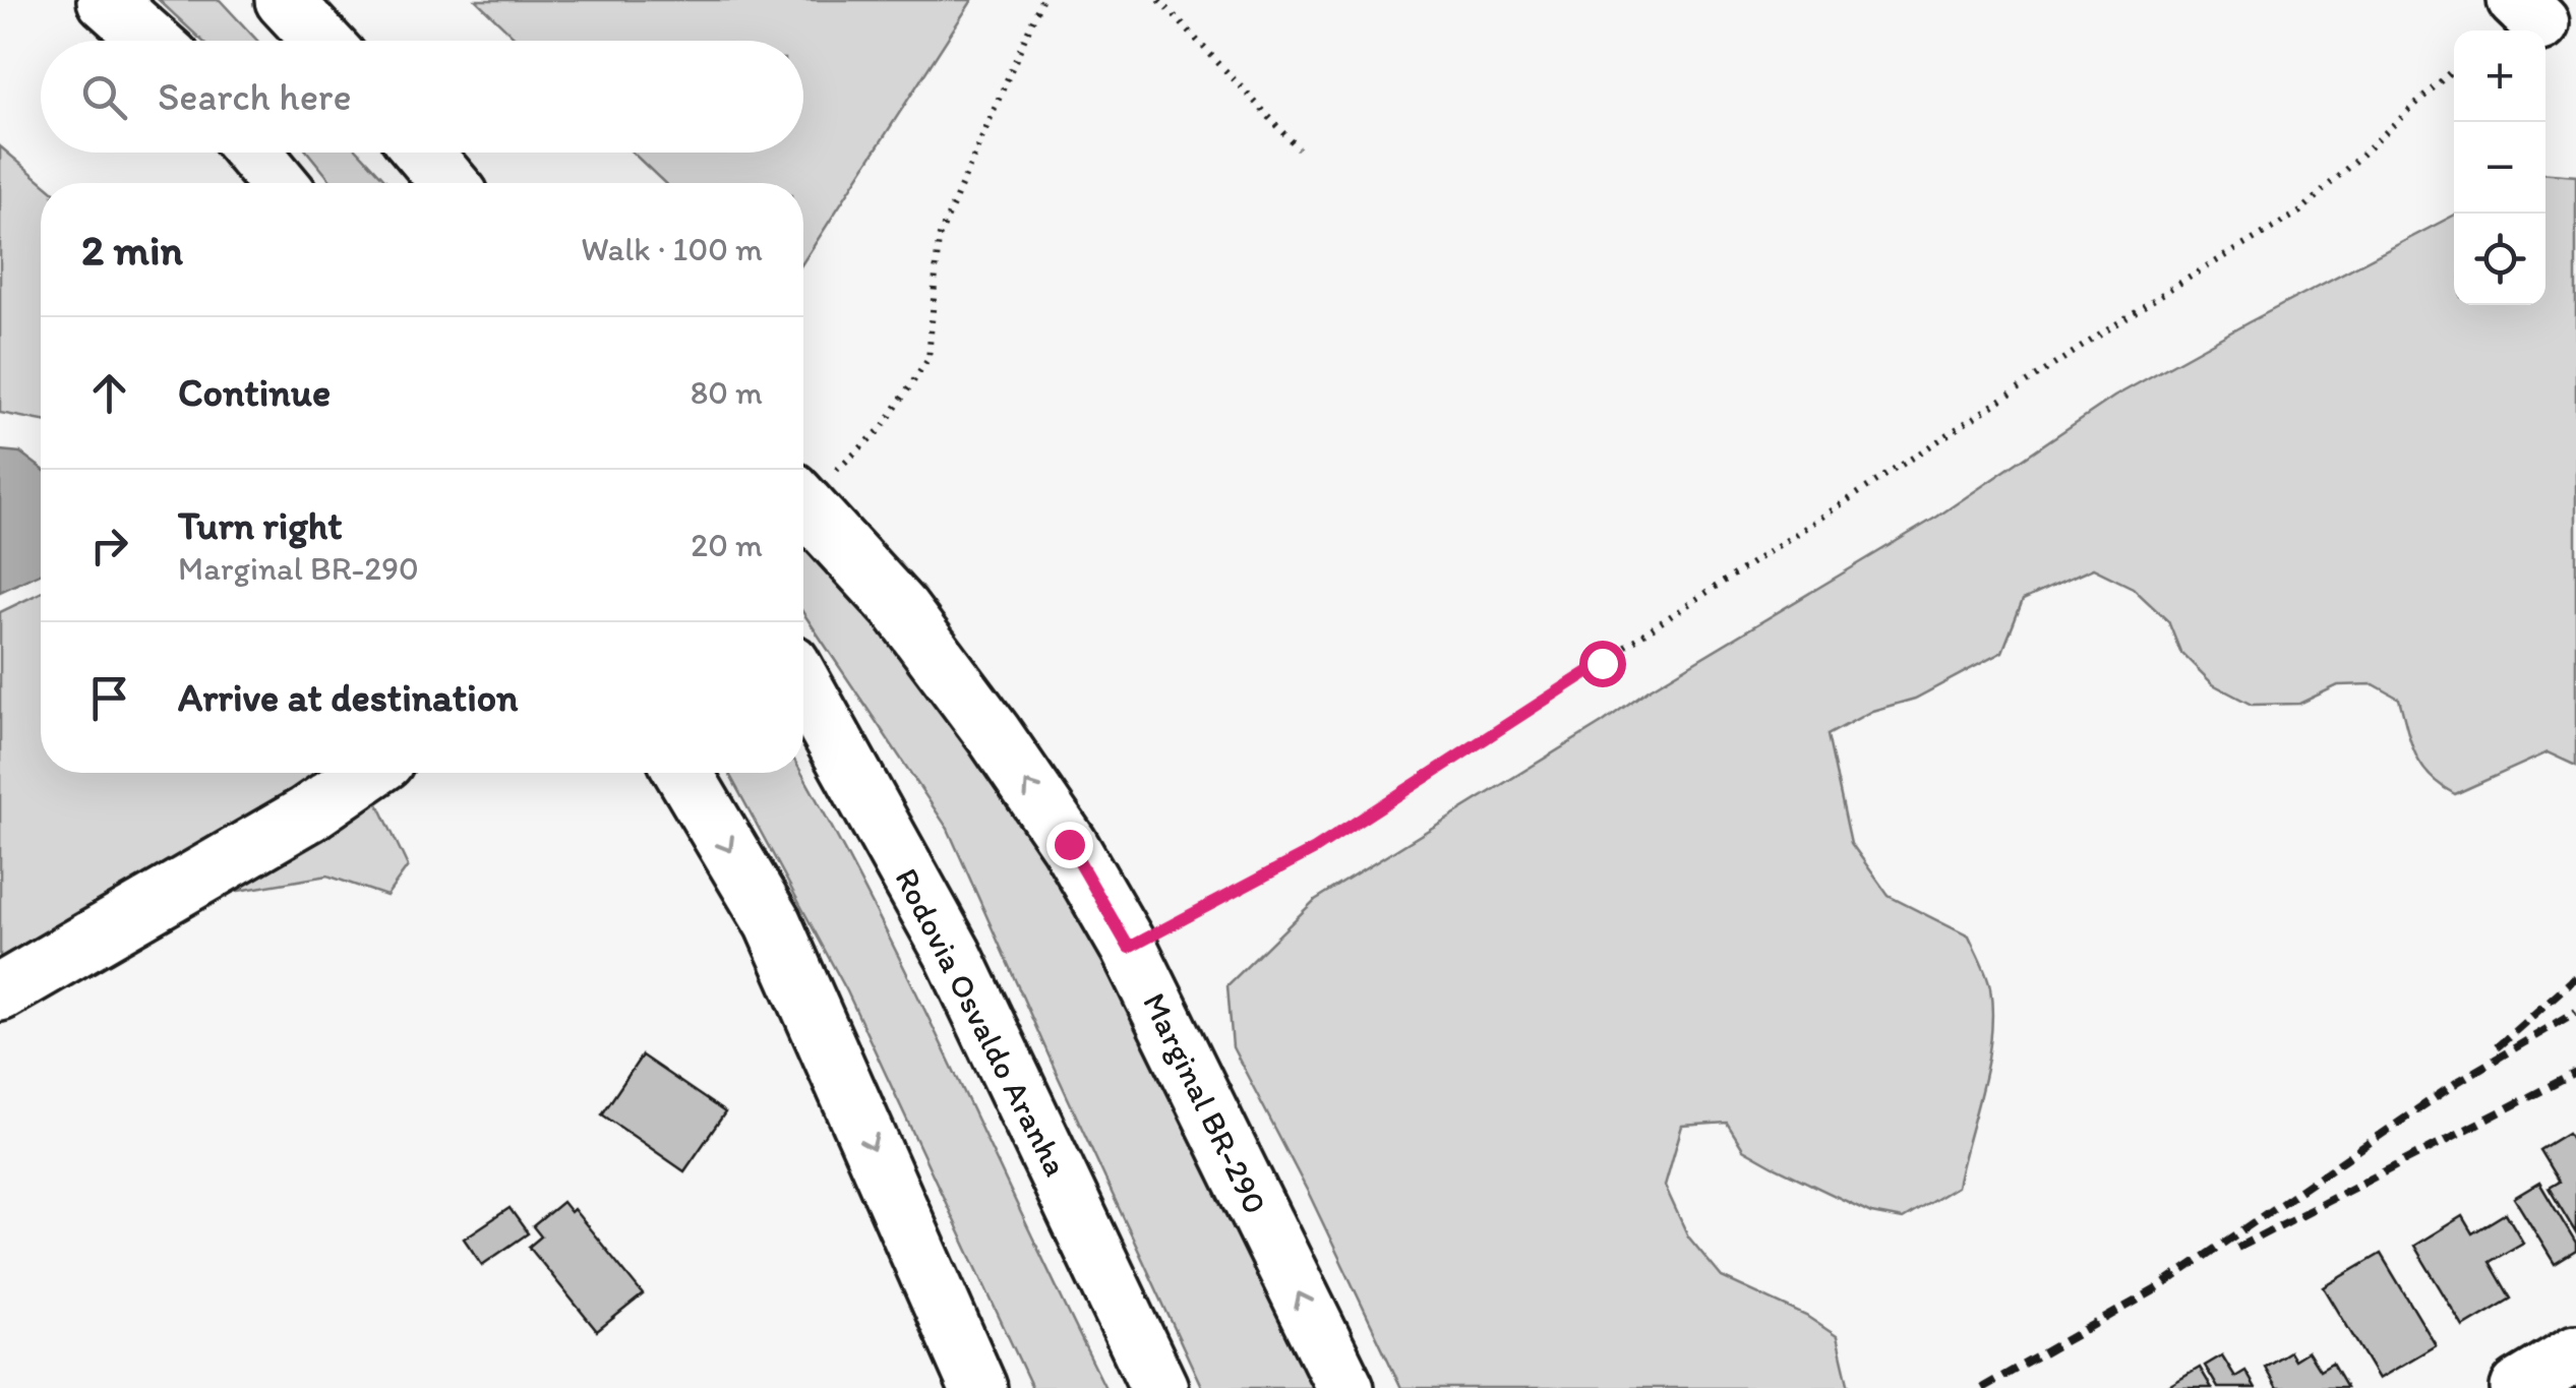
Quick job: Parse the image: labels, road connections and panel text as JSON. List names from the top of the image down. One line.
{"streets":{"main road":["Rodovia Osvaldo Aranha","Marginal BR-290"]},"page":{"map_buttons":["+","−"],"search":"Search here","heading":["2 min","Walk · 100 m"],"list":[["Continue","80 m"],["Turn right","Marginal BR-290","20 m"],"Arrive at destination"]}}
